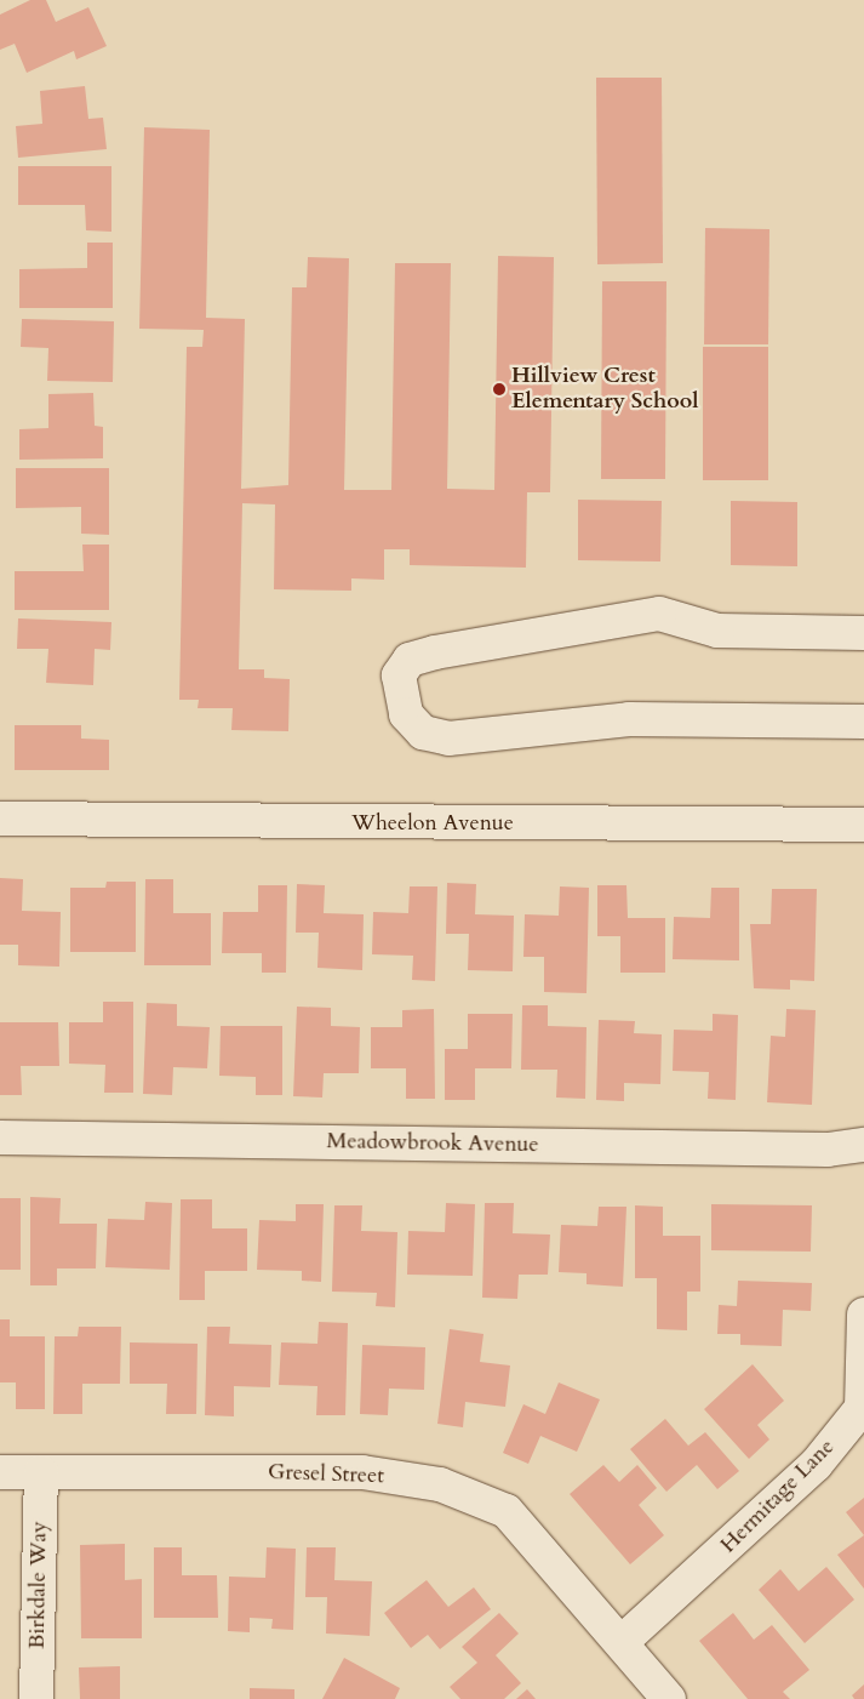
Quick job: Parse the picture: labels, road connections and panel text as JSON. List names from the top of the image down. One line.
{"streets":{"street":["Wheelon Avenue","Meadowbrook Avenue","Gresel Street","Hermitage Lane","Birkdale Way"]},"crossings":[["Gresel Street","Hermitage Lane"],["Gresel Street","Birkdale Way"]],"places":["Hillview Crest Elementary School"]}
